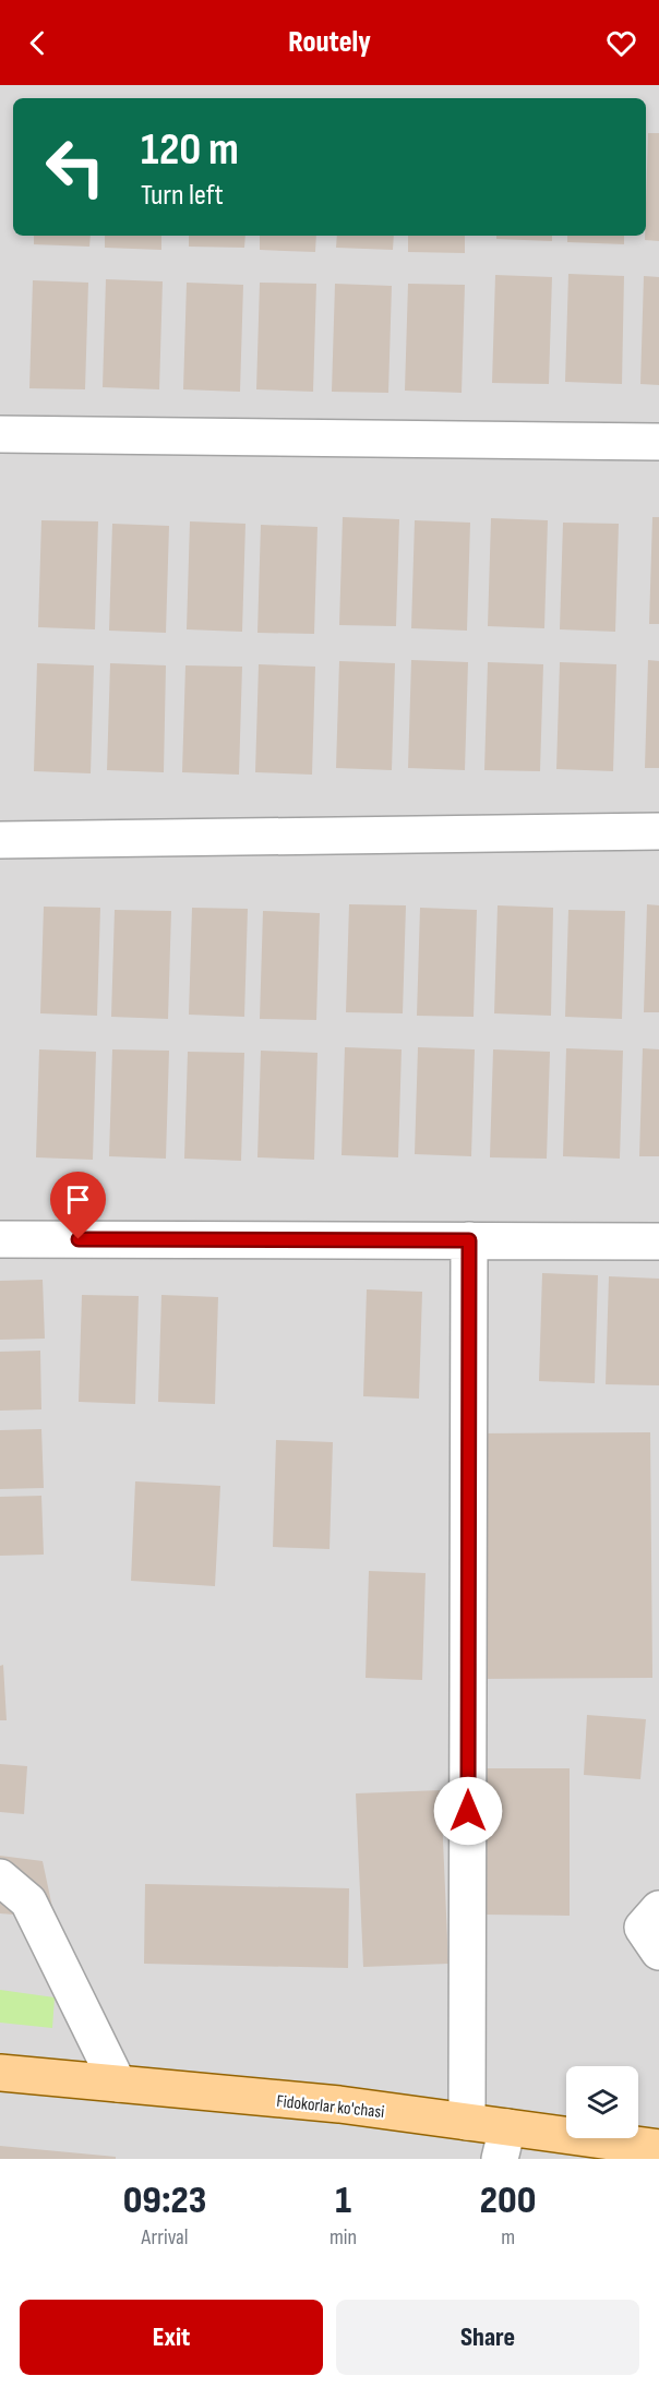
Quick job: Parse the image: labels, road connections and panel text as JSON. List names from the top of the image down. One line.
{"streets":{"main road":["Fidokorlar ko'chasi"]},"page":{"header":"Routely","turn":["120 m","Turn left"],"eta":["09:23","Arrival","1","min","200","m"],"buttons":["Exit","Share"]}}
